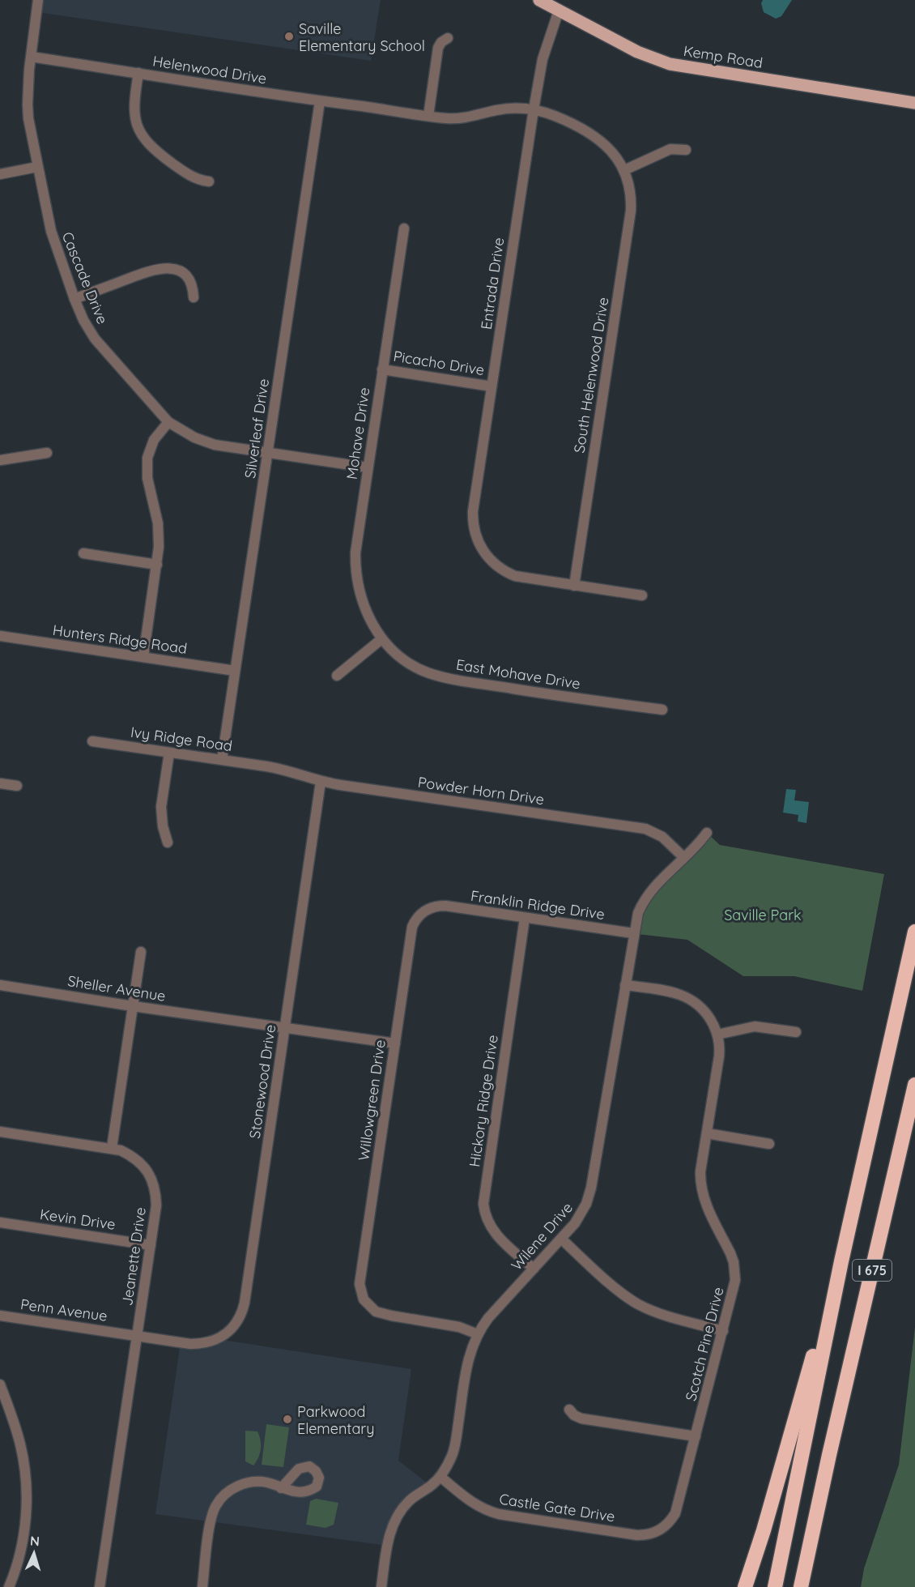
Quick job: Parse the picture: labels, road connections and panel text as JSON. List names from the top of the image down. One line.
{"streets":{"highway":["I 675"],"main road":["Kemp Road"],"street":["Helenwood Drive","Cascade Drive","Entrada Drive","Picacho Drive","South Helenwood Drive","Silverleaf Drive","Mohave Drive","Hunters Ridge Road","East Mohave Drive","Ivy Ridge Road","Powder Horn Drive","Franklin Ridge Drive","Sheller Avenue","Stonewood Drive","Willowgreen Drive","Hickory Ridge Drive","Kevin Drive","Wilene Drive","Jeanette Drive","Penn Avenue","Scotch Pine Drive","Castle Gate Drive"]},"crossings":[["Kemp Road","Entrada Drive"],["Helenwood Drive","Cascade Drive"],["Helenwood Drive","Entrada Drive"],["Helenwood Drive","South Helenwood Drive"],["Helenwood Drive","Silverleaf Drive"],["Cascade Drive","Silverleaf Drive"],["Cascade Drive","Mohave Drive"],["Entrada Drive","Picacho Drive"],["Entrada Drive","South Helenwood Drive"],["Picacho Drive","Mohave Drive"],["Silverleaf Drive","Hunters Ridge Road"],["Silverleaf Drive","Ivy Ridge Road"],["Mohave Drive","East Mohave Drive"],["Ivy Ridge Road","Powder Horn Drive"],["Powder Horn Drive","Stonewood Drive"],["Powder Horn Drive","Wilene Drive"],["Franklin Ridge Drive","Willowgreen Drive"],["Franklin Ridge Drive","Hickory Ridge Drive"],["Franklin Ridge Drive","Wilene Drive"],["Sheller Avenue","Stonewood Drive"],["Sheller Avenue","Willowgreen Drive"],["Stonewood Drive","Penn Avenue"],["Willowgreen Drive","Wilene Drive"],["Hickory Ridge Drive","Wilene Drive"],["Kevin Drive","Jeanette Drive"],["Wilene Drive","Scotch Pine Drive"],["Wilene Drive","Castle Gate Drive"],["Jeanette Drive","Penn Avenue"],["Scotch Pine Drive","Castle Gate Drive"]],"parks":["Saville Park"],"places":["Saville Elementary School","Parkwood Elementary"],"north":"top"}
